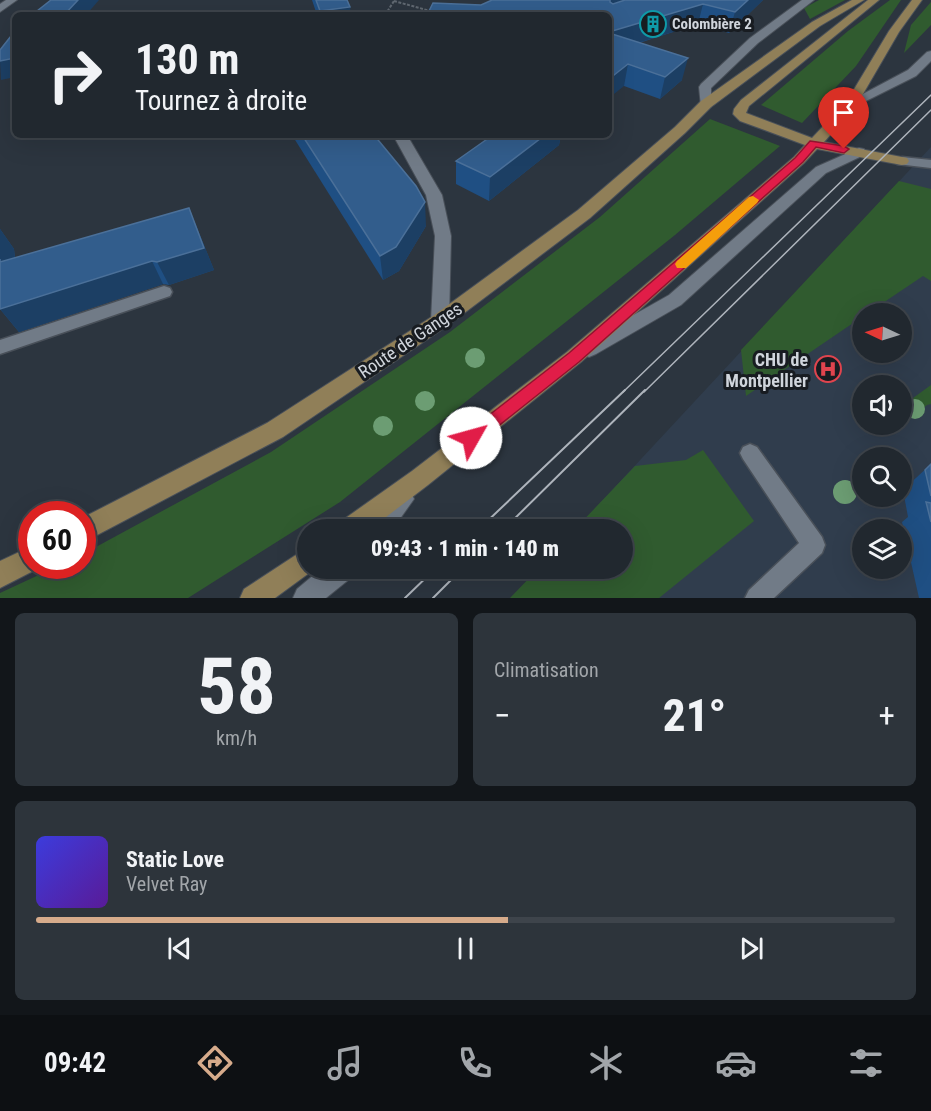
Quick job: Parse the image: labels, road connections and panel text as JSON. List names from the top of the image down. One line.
{"streets":{"main road":["Route de Ganges"]},"places":{"building":["Colombière 2"],"hospital":["CHU de Montpellier"]},"north":"left","page":{"turn":["130 m","Tournez à droite"],"limit":"60","trip":"09:43 · 1 min · 140 m","tile":[["58","km/h"],"Climatisation"],"heat":["−","21°","+"],"song":["Static Love","Velvet Ray"],"tabs":"09:42"}}
